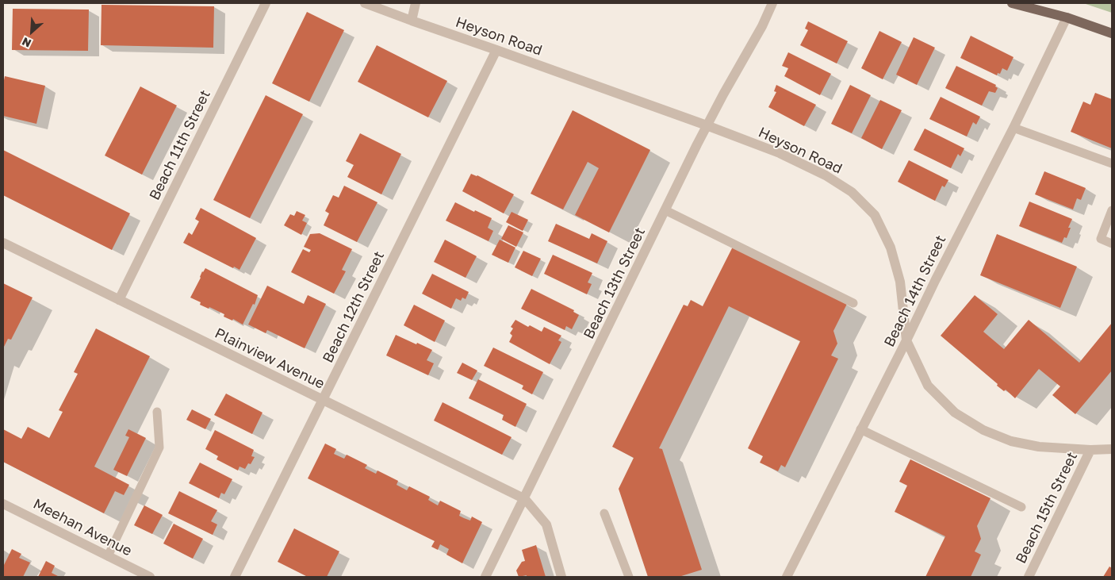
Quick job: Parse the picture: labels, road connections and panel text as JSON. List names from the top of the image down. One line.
{"streets":{"street":["Heyson Road","Beach 11th Street","Beach 13th Street","Beach 14th Street","Beach 12th Street","Plainview Avenue","Beach 15th Street","Meehan Avenue"]},"crossings":[["Heyson Road","Beach 13th Street"],["Heyson Road","Beach 14th Street"],["Heyson Road","Beach 12th Street"],["Heyson Road","Beach 15th Street"],["Beach 11th Street","Plainview Avenue"],["Beach 13th Street","Plainview Avenue"],["Beach 12th Street","Plainview Avenue"]],"north":"bottom left"}
